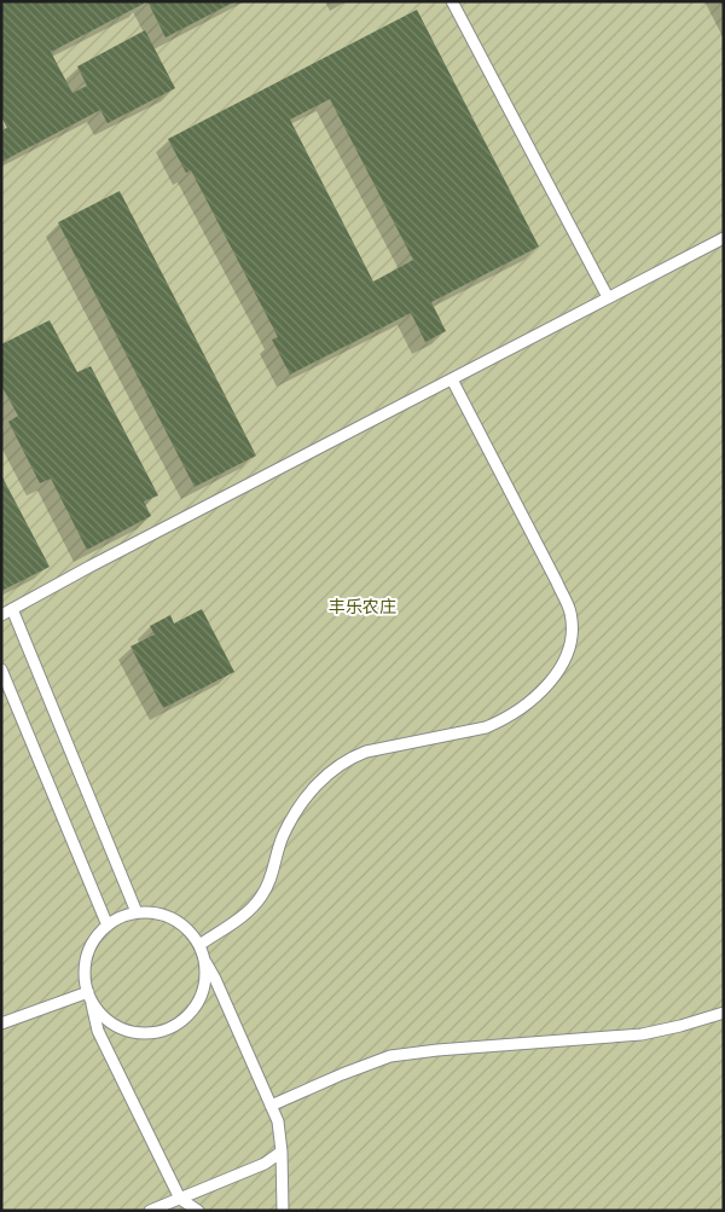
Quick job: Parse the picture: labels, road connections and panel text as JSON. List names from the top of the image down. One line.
{"parks":["丰乐农庄"]}
